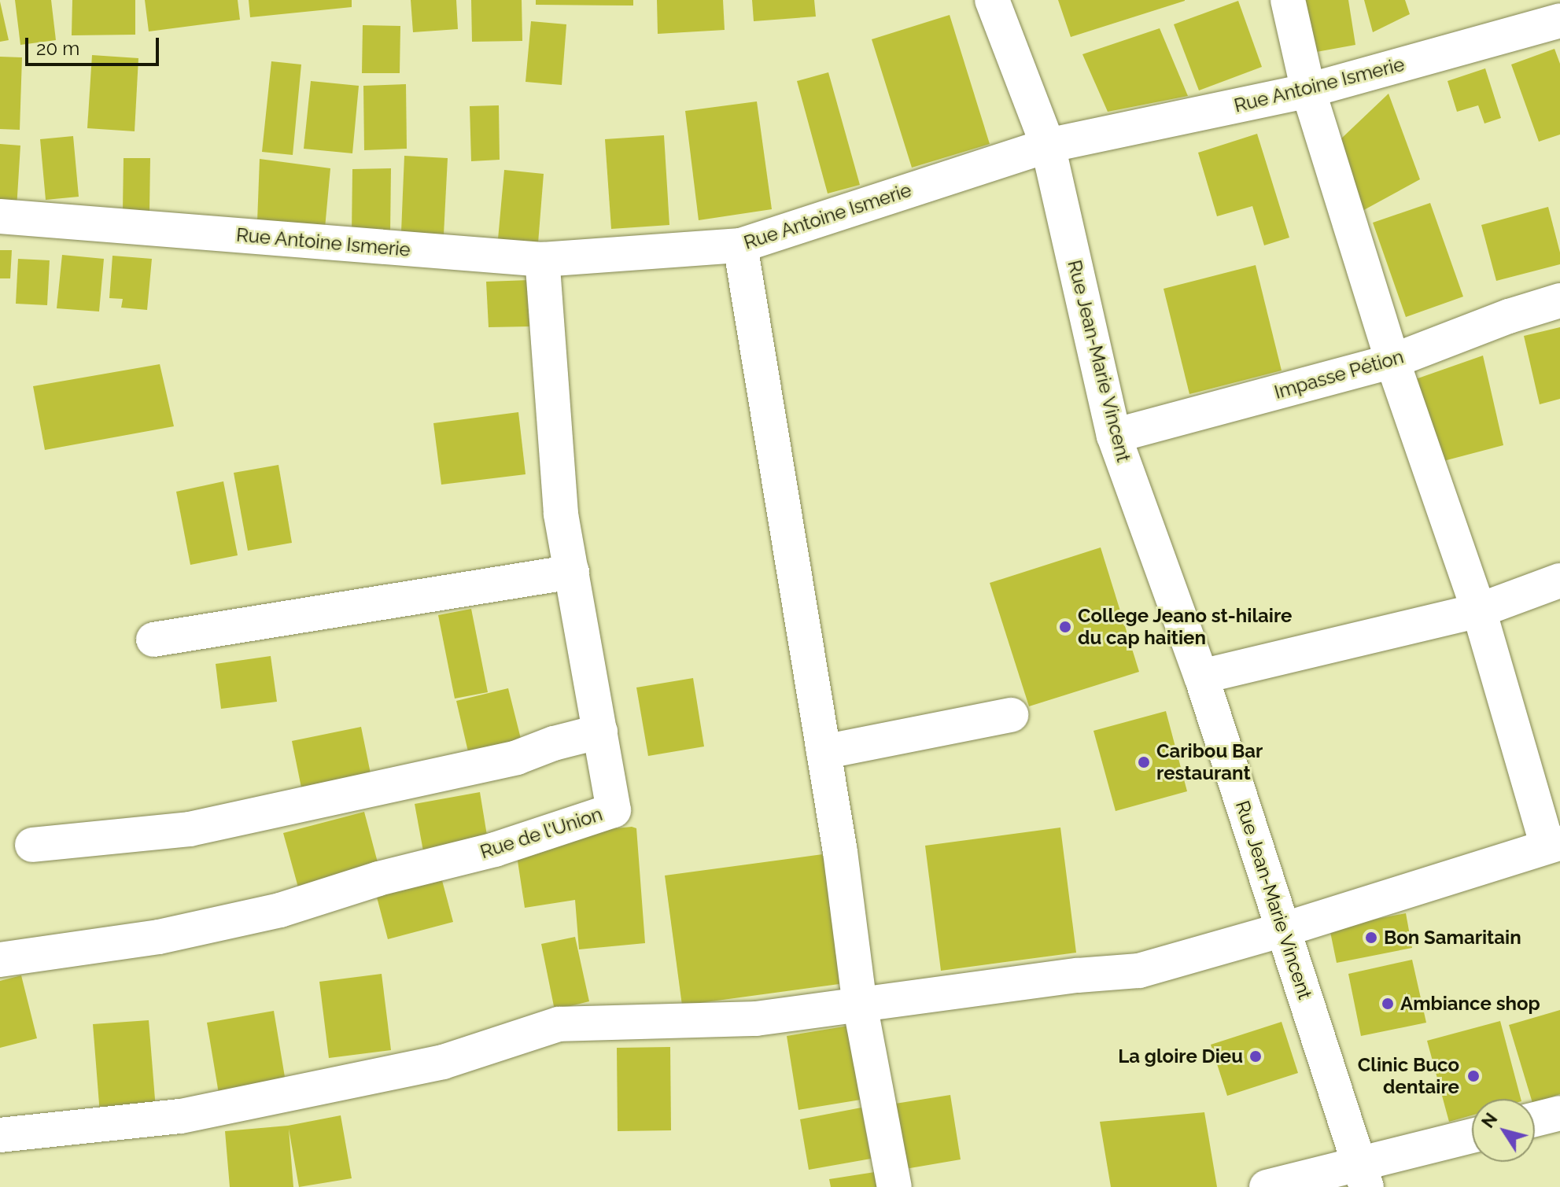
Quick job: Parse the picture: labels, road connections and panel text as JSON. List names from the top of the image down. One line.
{"streets":{"street":["Rue Antoine Ismerie","Rue Jean-Marie Vincent","Impasse Pétion","Rue de l'Union"]},"crossings":[["Rue Antoine Ismerie","Rue Jean-Marie Vincent"],["Rue Antoine Ismerie","Rue de l'Union"],["Rue Jean-Marie Vincent","Impasse Pétion"]],"places":["College Jeano st-hilaire du cap haitien","Caribou Bar restaurant","Bon Samaritain","Ambiance shop","La gloire Dieu","Clinic Buco dentaire"],"scale_bar":"20 m","north":"top left"}
